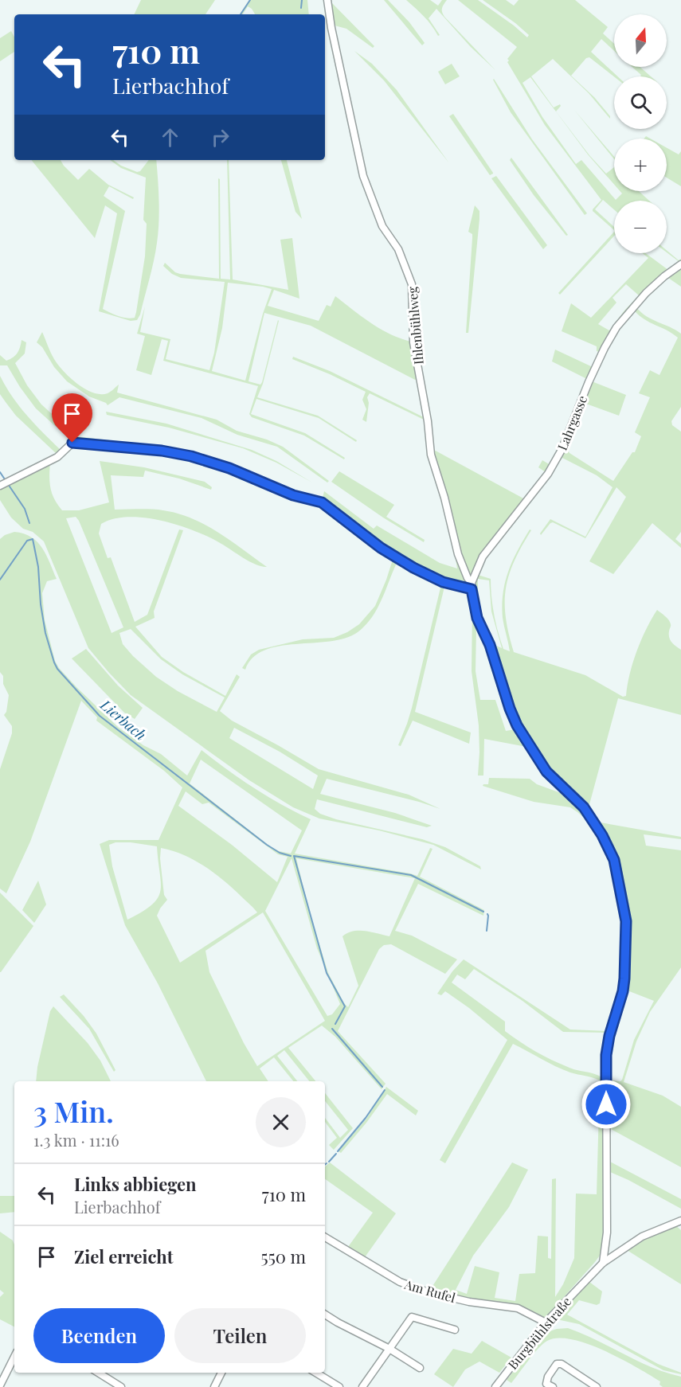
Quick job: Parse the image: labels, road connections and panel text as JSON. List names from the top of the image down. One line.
{"streets":{"street":["Ihlenbühlweg","Lahrgasse","Am Rufel","Burgbühlstraße"]},"crossings":[["Ihlenbühlweg","Lahrgasse"],["Am Rufel","Burgbühlstraße"]],"water":["Lierbach"],"north":"top","page":{"map_buttons":["+","−"],"turn":["710 m","Lierbachhof"],"heading":["3 Min.","1.3 km · 11:16"],"list":[{"name":"Links abbiegen","note":"Lierbachhof","value":"710 m"},{"name":"Ziel erreicht","value":"550 m"}],"buttons":["Beenden","Teilen"]}}
